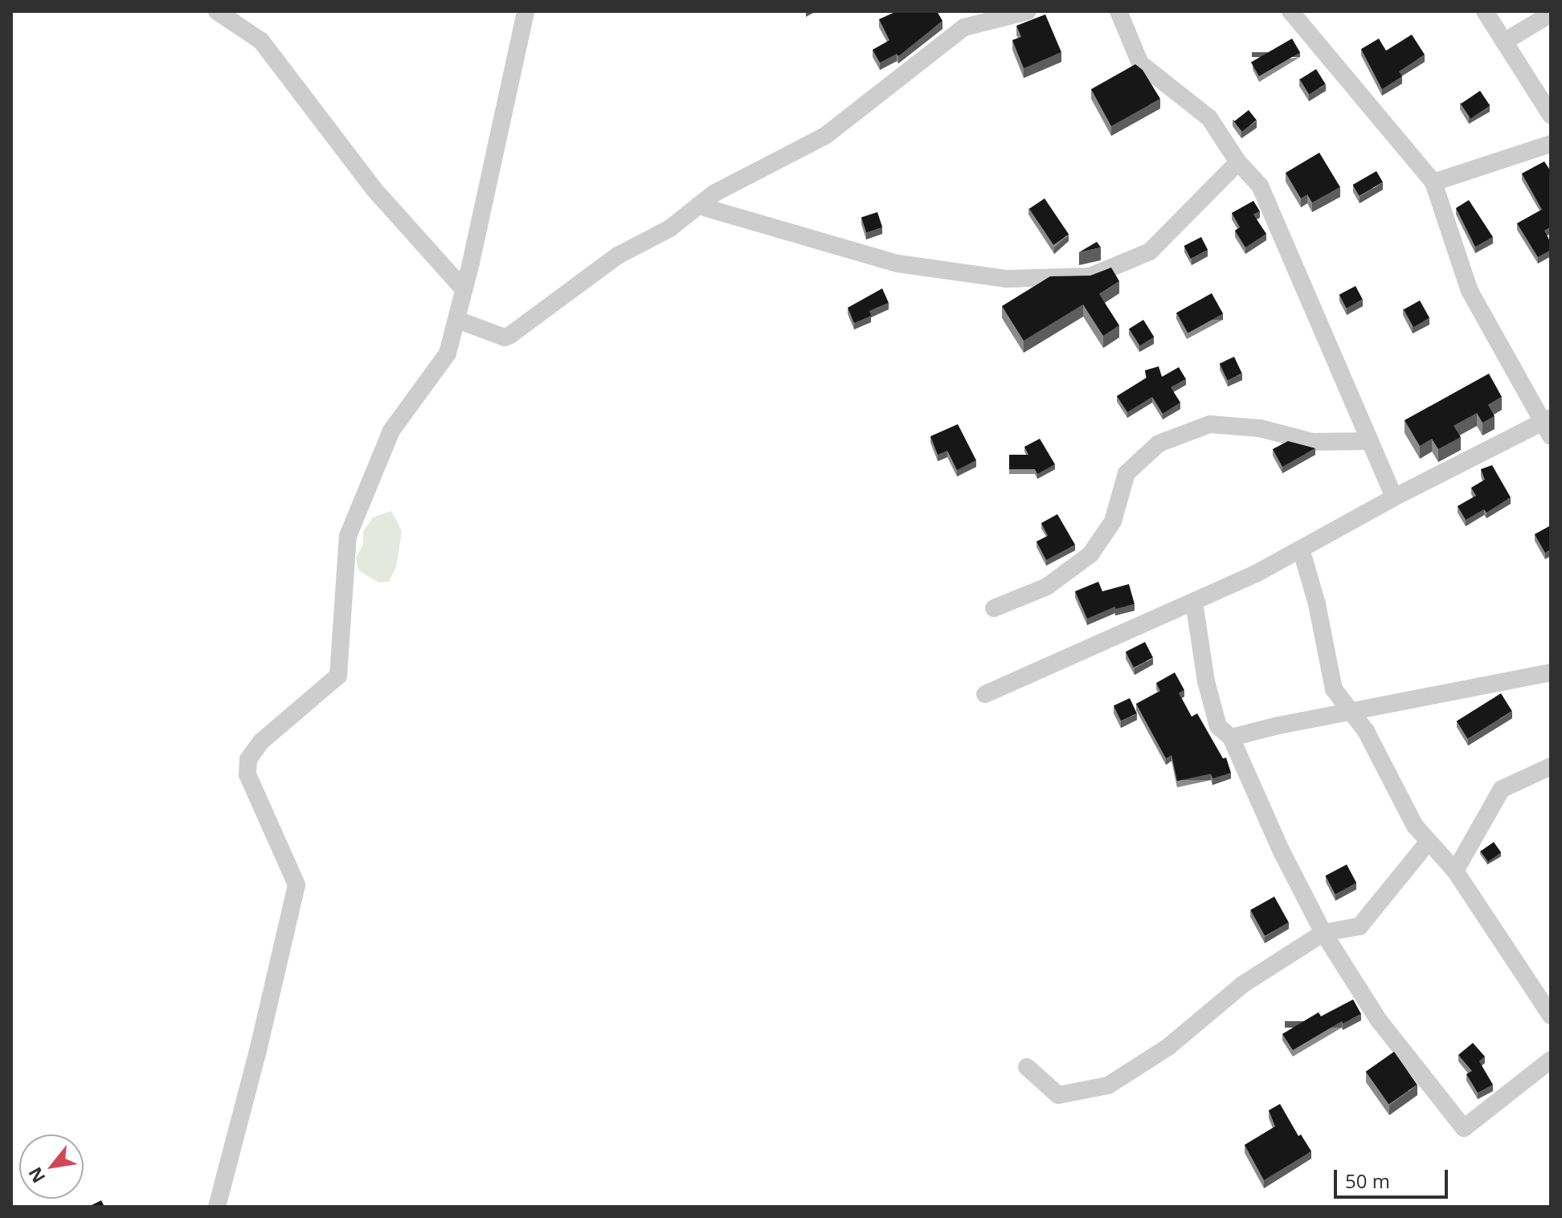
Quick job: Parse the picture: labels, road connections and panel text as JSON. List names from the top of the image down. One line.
{"scale_bar":"50 m","north":"bottom left"}
